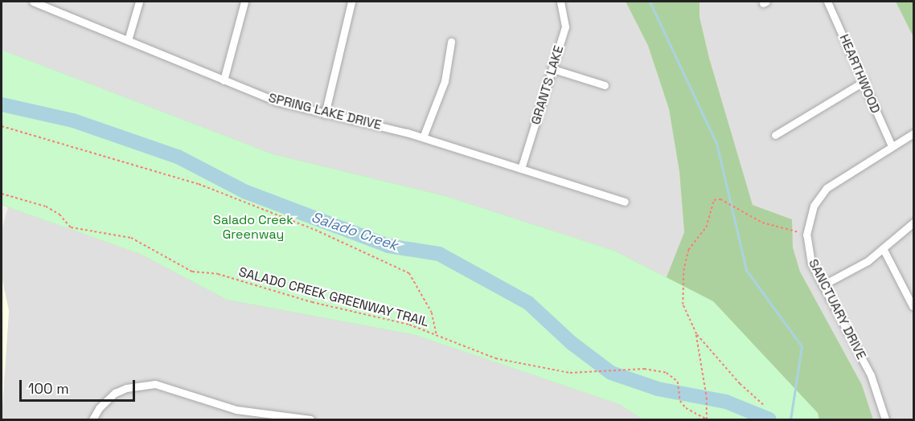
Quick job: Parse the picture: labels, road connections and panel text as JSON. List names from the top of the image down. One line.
{"streets":{"street":["HEARTHWOOD","GRANTS LAKE","SPRING LAKE DRIVE","SANCTUARY DRIVE"],"path":["SALADO CREEK GREENWAY TRAIL"]},"crossings":[["HEARTHWOOD","SANCTUARY DRIVE"],["GRANTS LAKE","SPRING LAKE DRIVE"]],"water":["Salado Creek"],"parks":["Salado Creek Greenway"],"scale_bar":"100 m"}
